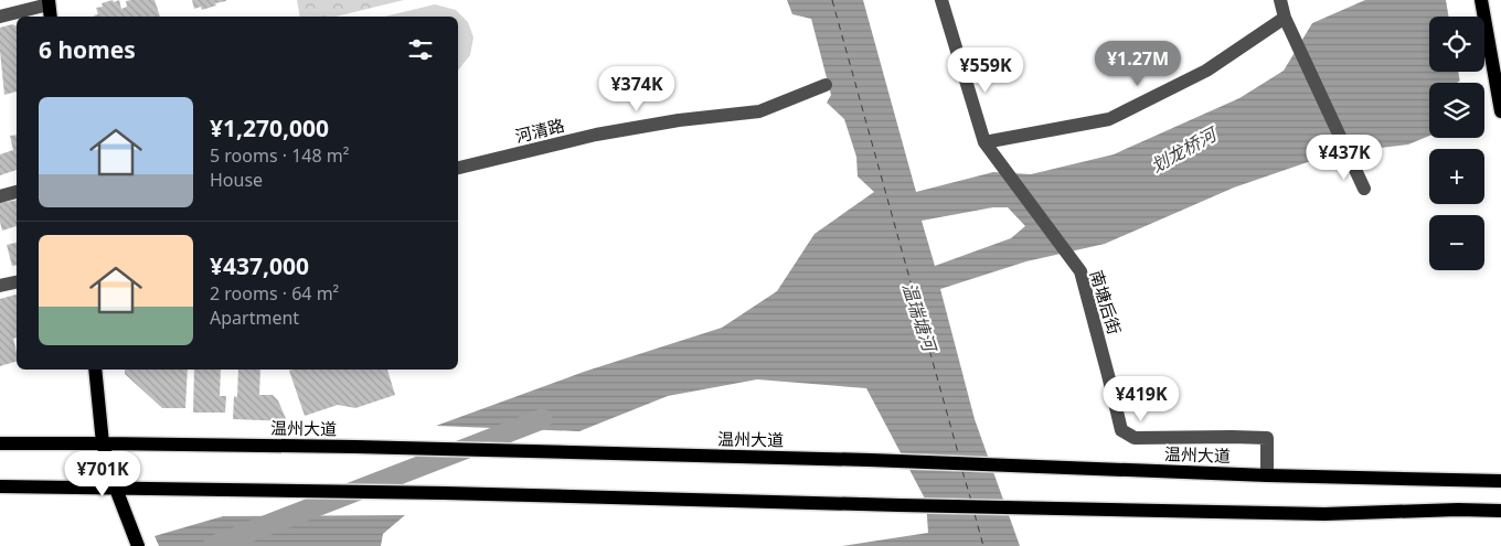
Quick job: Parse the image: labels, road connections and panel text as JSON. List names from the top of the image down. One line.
{"streets":{"main road":["温州大道"],"street":["河清路","南塘后街"]},"crossings":[["南塘后街","温州大道"]],"water":["划龙桥河","温瑞塘河"],"page":{"map_buttons":["+","−"],"heading":"6 homes","price":["¥1.27M","¥559K","¥374K","¥437K","¥419K","¥701K"],"list":[{"name":"¥1,270,000","note":"5 rooms · 148 m² · House"},{"name":"¥437,000","note":"2 rooms · 64 m² · Apartment"}]}}
